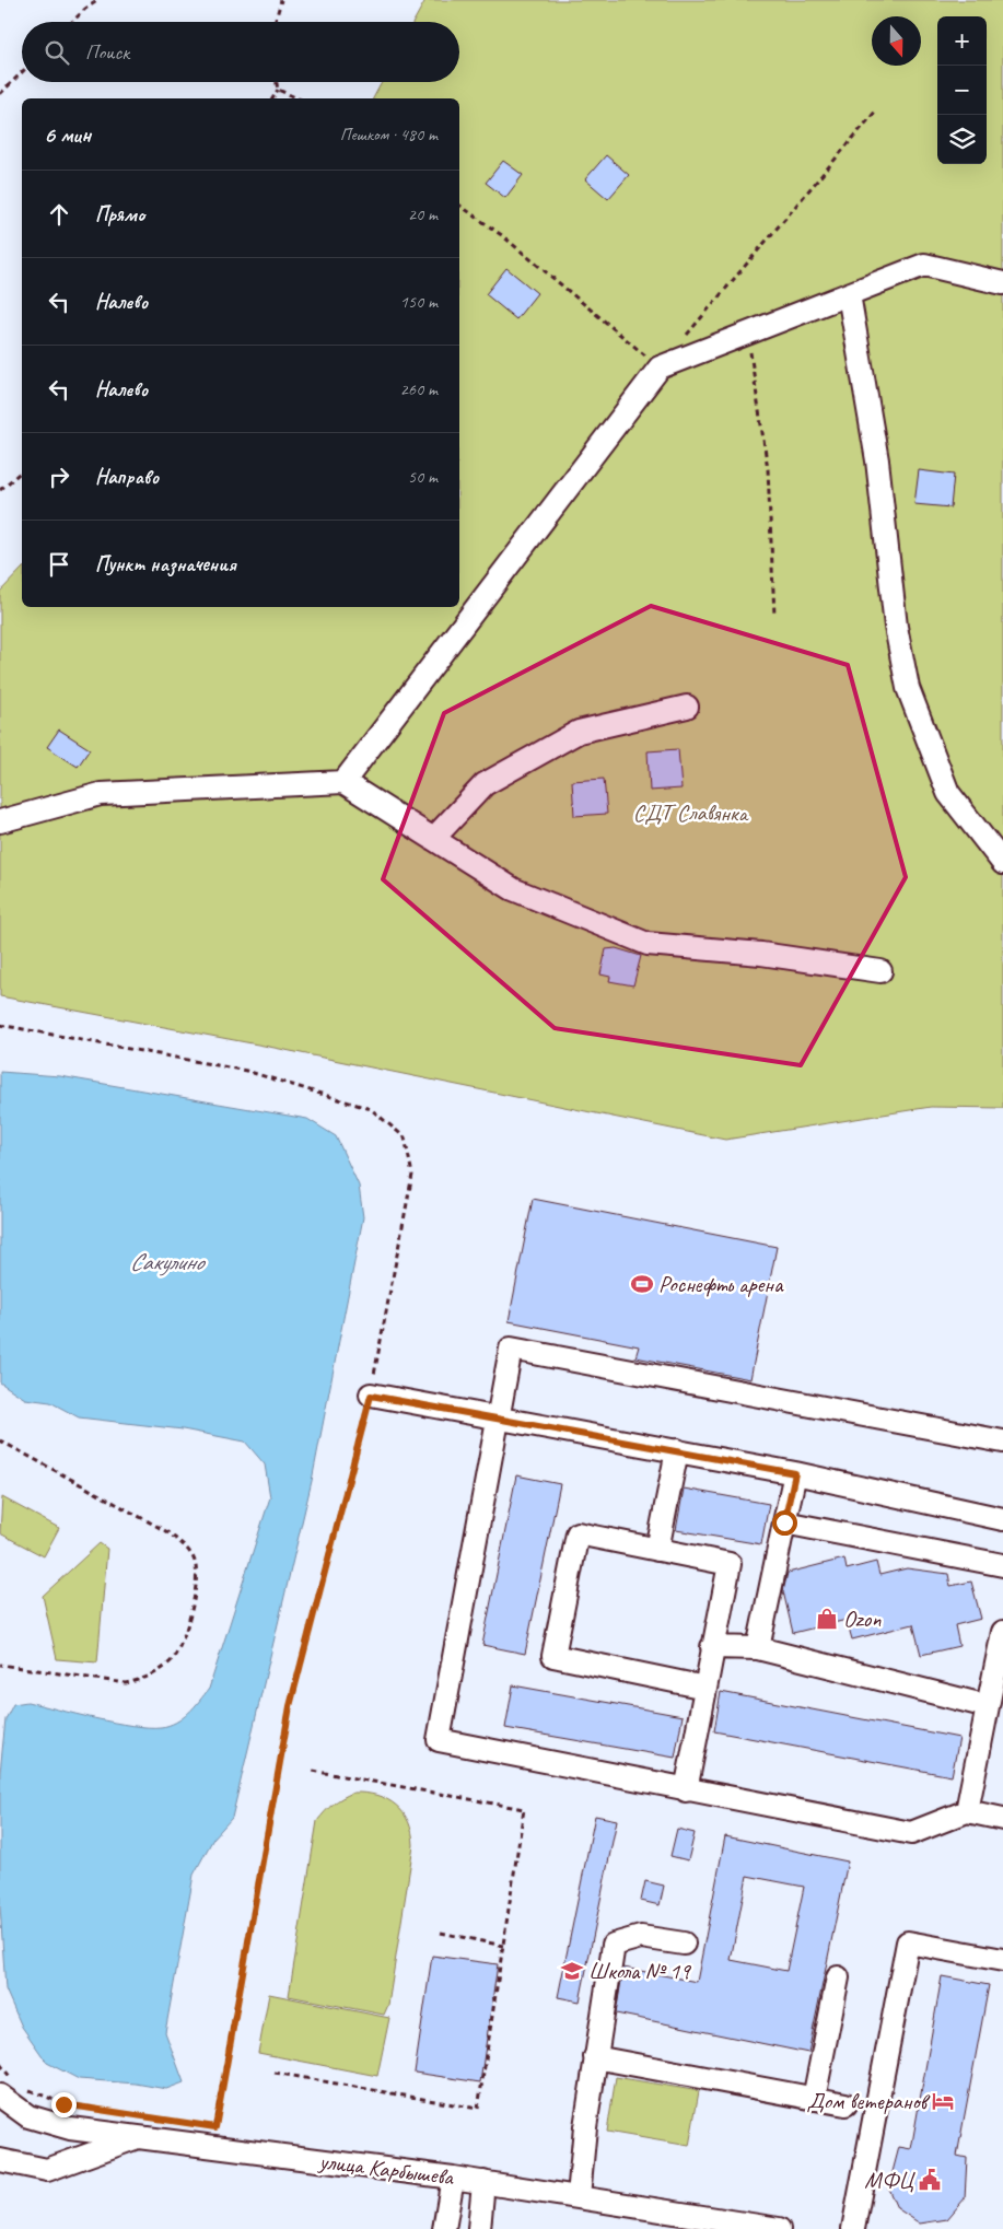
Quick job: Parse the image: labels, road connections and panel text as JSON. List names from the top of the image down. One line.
{"streets":{"street":["улица Карбышева"]},"water":["Сакулино"],"parks":["СДТ Славянка"],"places":{"sports":["Роснефть арена"],"shop":["Ozon"],"school or university":["Школа № 19"],"hotel":["Дом ветеранов"],"public building":["МФЦ"]},"north":"bottom","page":{"map_buttons":["+","−"],"search":"Поиск","heading":["6 мин","Пешком · 480 m"],"list":[["Прямо","20 m"],["Налево","150 m"],["Налево","260 m"],["Направо","50 m"],"Пункт назначения"]}}
